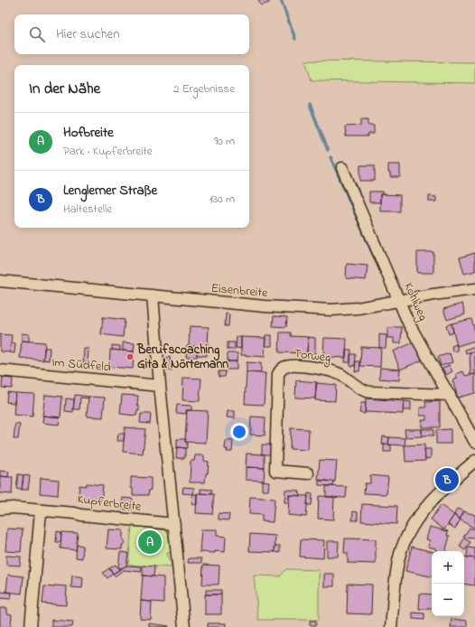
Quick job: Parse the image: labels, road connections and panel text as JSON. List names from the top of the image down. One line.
{"streets":{"street":["Eisenbreite","Kohlweg","Torweg","Im Südfeld","Kupferbreite"]},"crossings":[["Eisenbreite","Kohlweg"],["Kohlweg","Torweg"]],"places":["Berufscoaching Gita & Nörtemann"],"page":{"search":"Hier suchen","heading":["In der Nähe","2 Ergebnisse"],"list":[{"mark":"A","name":"Hofbreite","note":"Park · Kupferbreite","value":"90 m"},{"mark":"B","name":"Lenglerner Straße","note":"Haltestelle","value":"130 m"}],"pins":["B","A"],"map_buttons":["+","−"]}}
